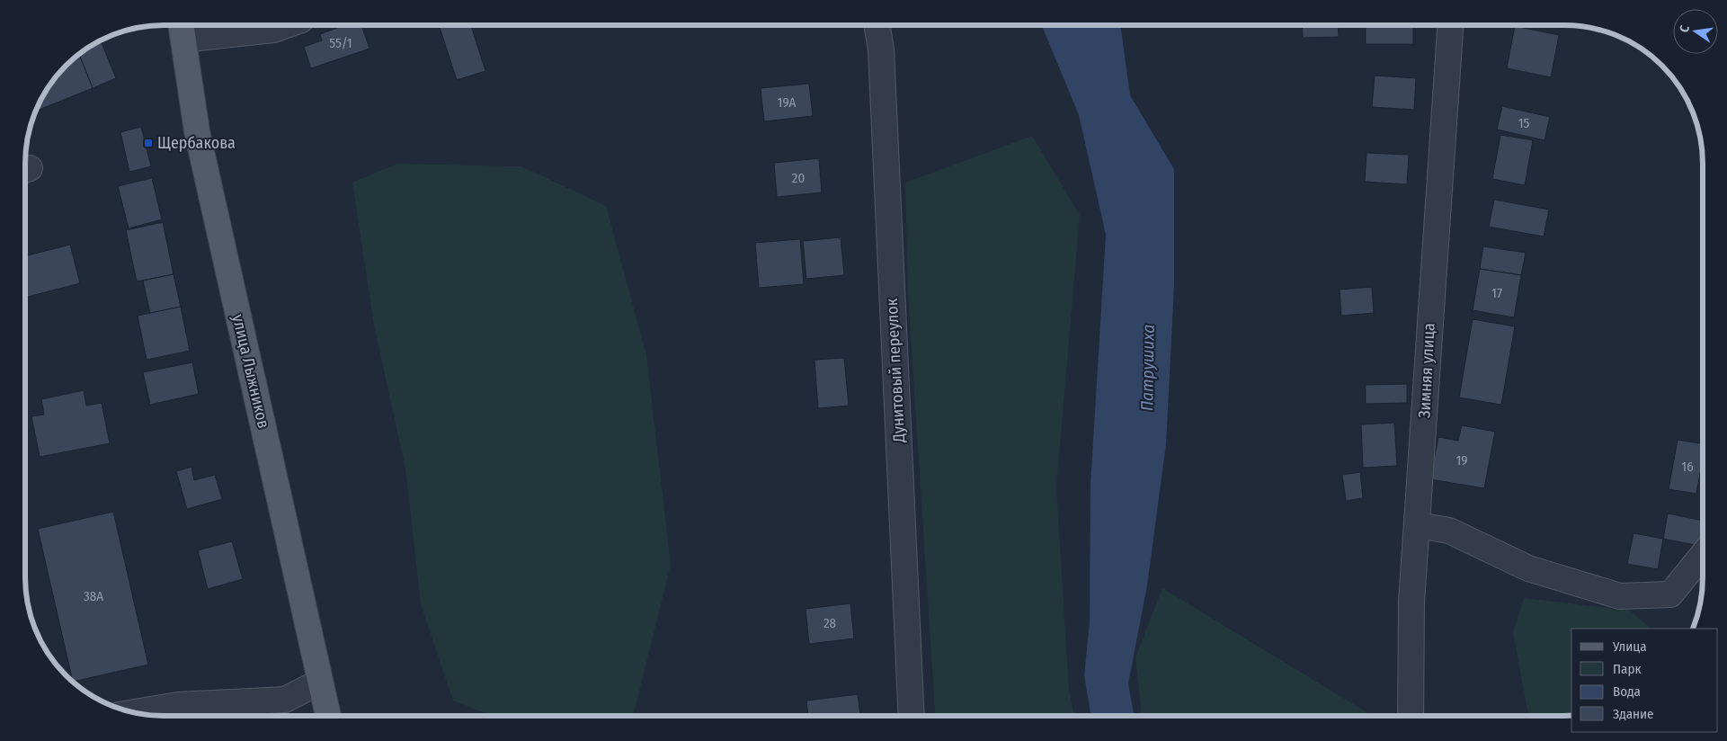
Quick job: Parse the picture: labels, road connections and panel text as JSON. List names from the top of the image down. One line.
{"streets":{"main road":["улица Лыжников"],"street":["Дунитовый переулок","Зимняя улица"]},"water":["Патрушиха"],"places":{"transit":["Щербакова"]},"house_numbers":["55/1","19А","15","20","17","19","16","38А","28"],"legend":["Улица","Парк","Вода","Здание"],"north":"left"}
